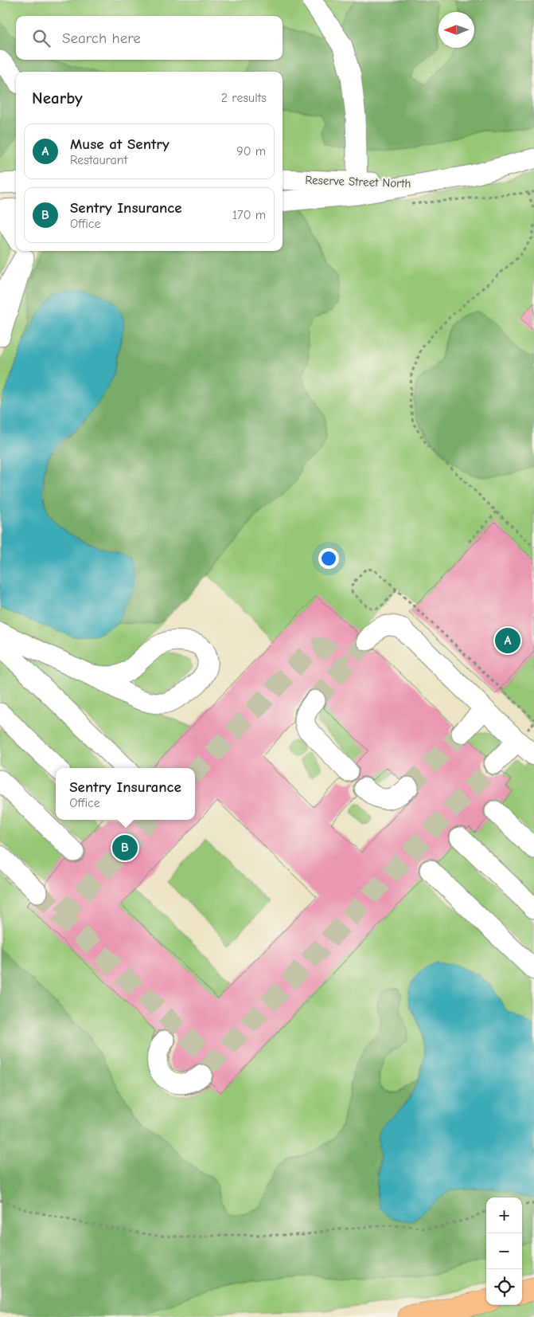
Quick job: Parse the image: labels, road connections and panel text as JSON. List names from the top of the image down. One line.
{"streets":{"street":["Reserve Street North"]},"north":"left","page":{"search":"Search here","heading":["Nearby","2 results"],"list":[{"mark":"A","name":"Muse at Sentry","note":"Restaurant","value":"90 m"},{"mark":"B","name":"Sentry Insurance","note":"Office","value":"170 m"}],"pins":["A","B"],"popup":["Sentry Insurance","Office"],"map_buttons":["+","−"]}}
